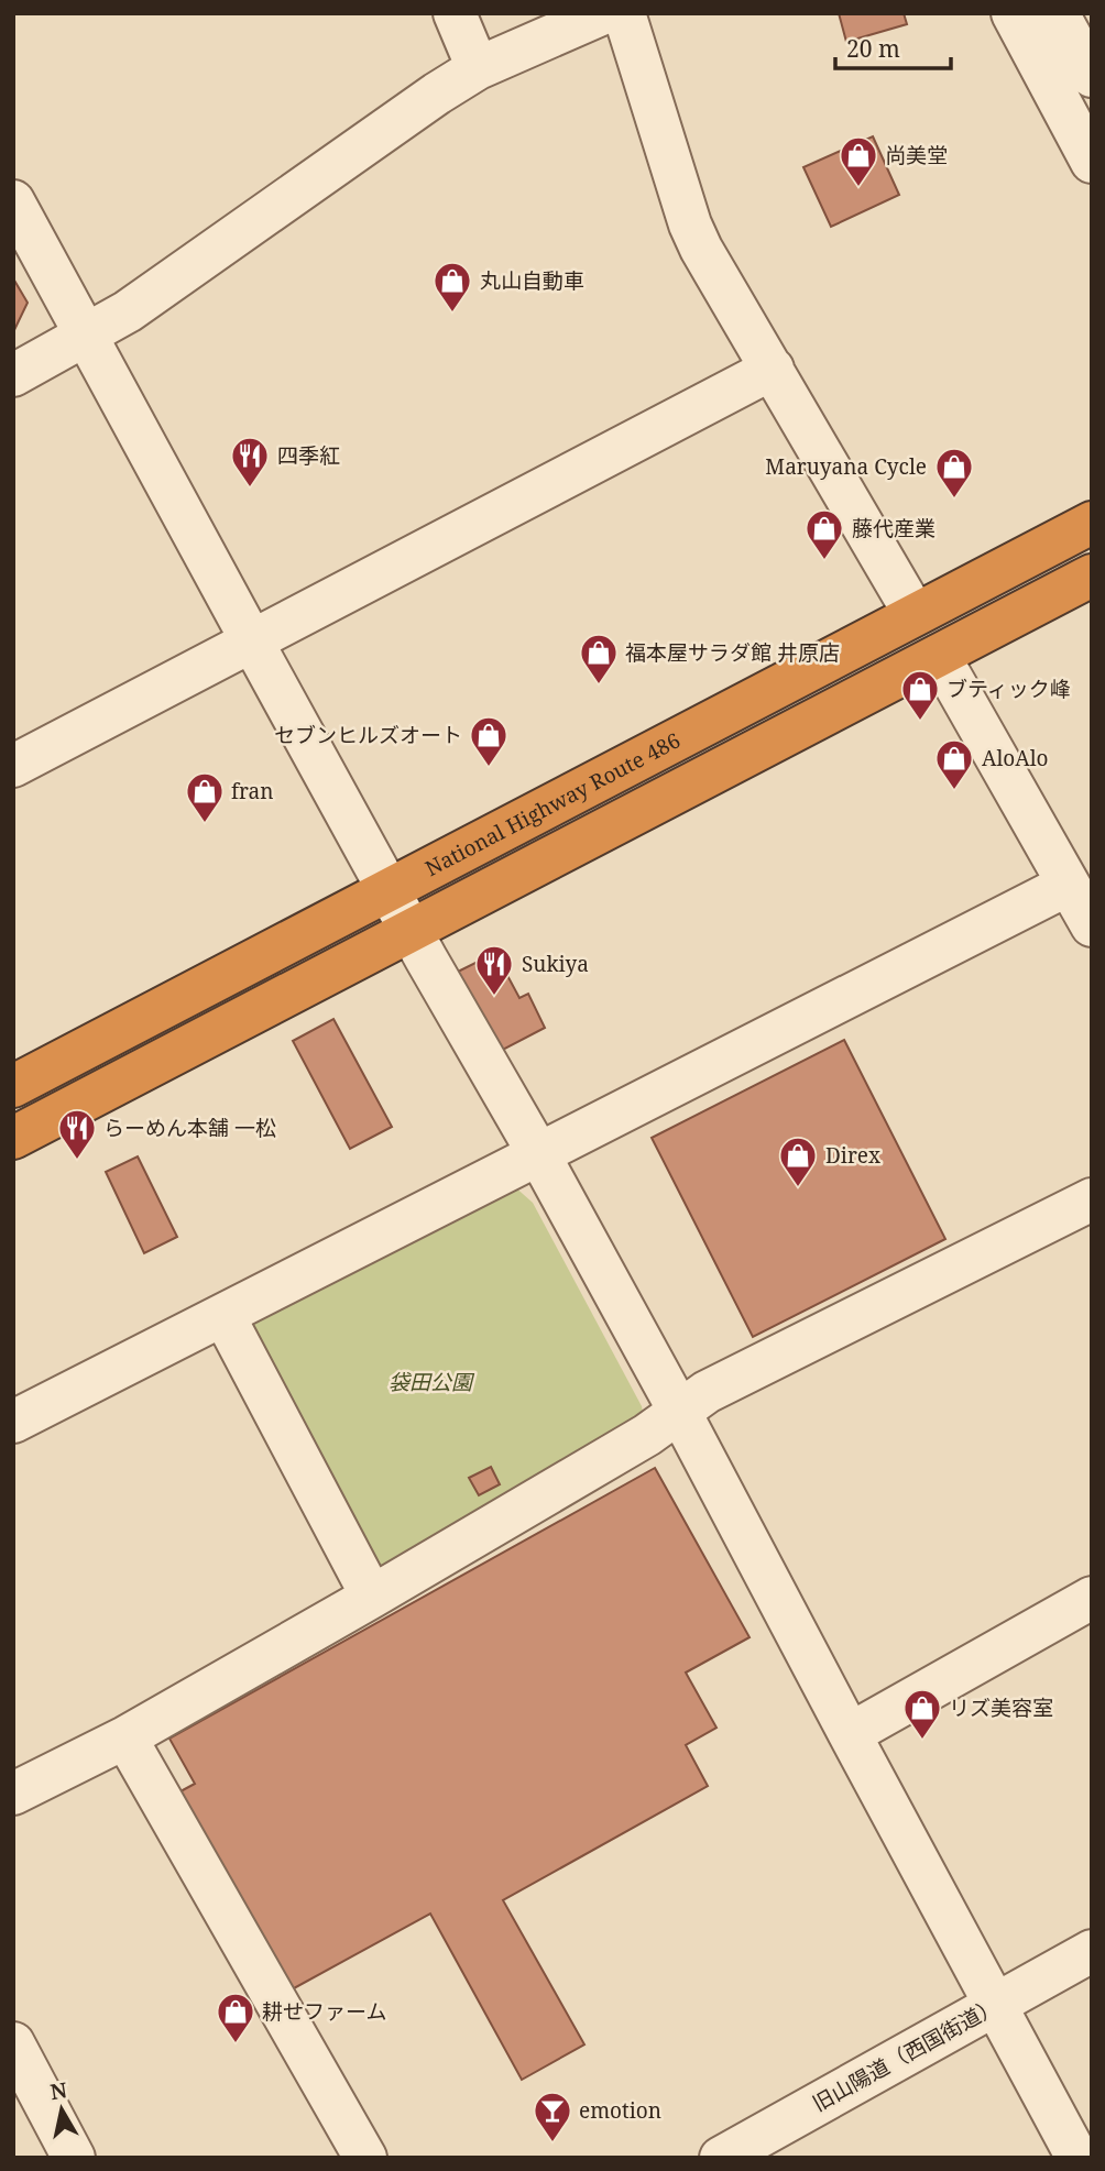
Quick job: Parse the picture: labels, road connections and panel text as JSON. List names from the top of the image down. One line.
{"streets":{"highway":["National Highway Route 486"],"street":["旧山陽道（西国街道）"]},"parks":["袋田公園"],"places":{"shop":["尚美堂","丸山自動車","Maruyana Cycle","藤代産業","福本屋サラダ館 井原店","ブティック峰","セブンヒルズオート","AloAlo","fran","Direx","リズ美容室","耕せファーム"],"restaurant":["四季紅","Sukiya","らーめん本舗 一松"],"bar":["emotion"]},"scale_bar":"20 m","north":"top"}
